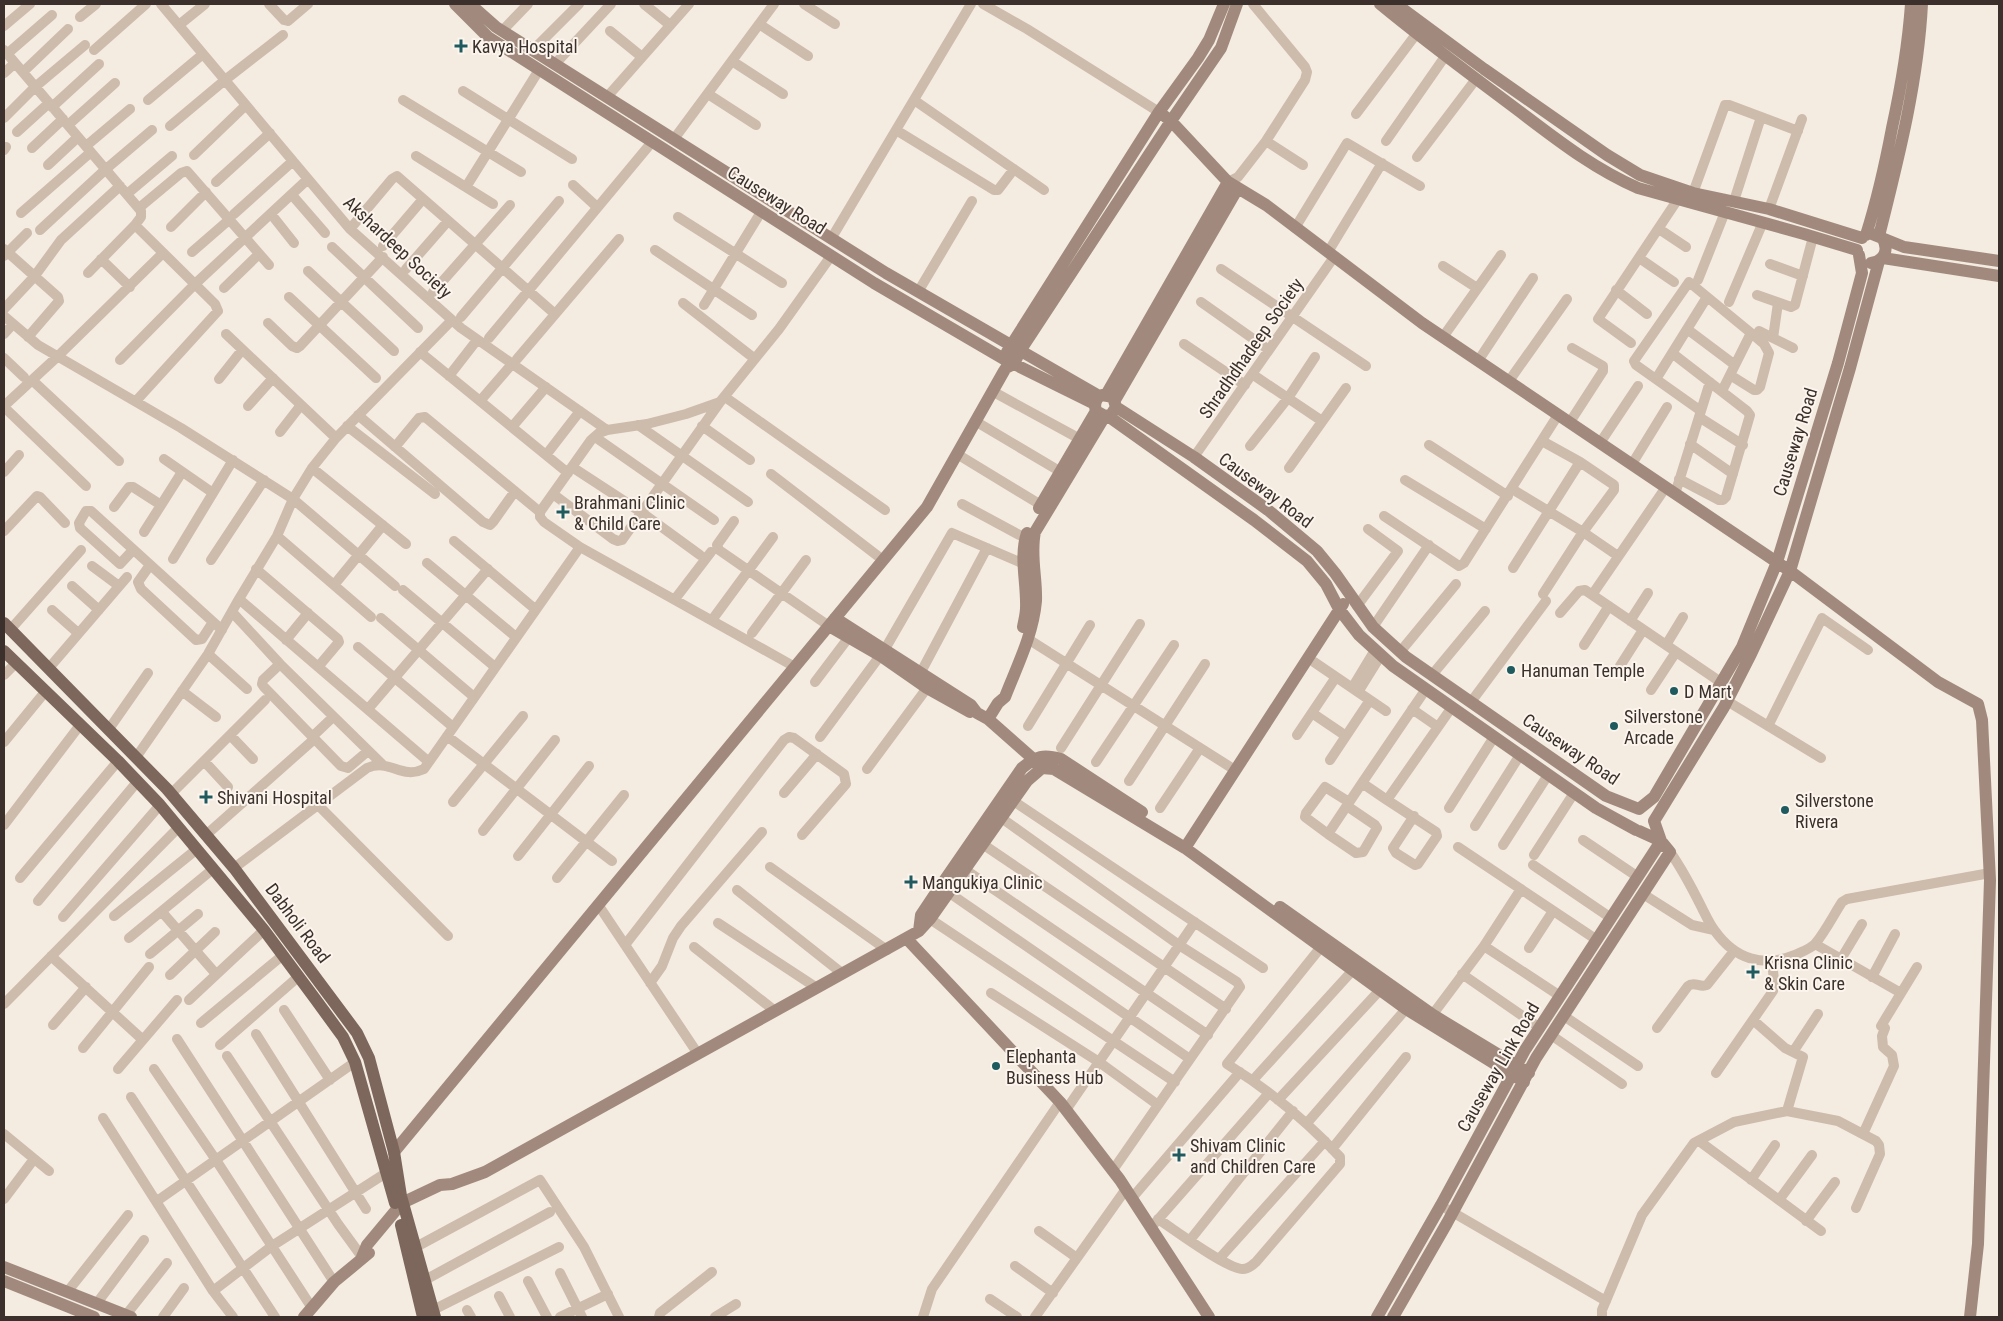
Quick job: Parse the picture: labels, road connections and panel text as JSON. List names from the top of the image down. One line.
{"streets":{"main road":["Dabholi Road"],"street":["Causeway Road","Akshardeep Society","Shradhdhadeep Society","Causeway Link Road"]},"crossings":[["Causeway Road","Shradhdhadeep Society"],["Causeway Road","Causeway Link Road"]],"places":{"health":["Kavya Hospital","Brahmani Clinic & Child Care","Shivani Hospital","Mangukiya Clinic","Krisna Clinic & Skin Care","Shivam Clinic and Children Care"],"other":["Hanuman Temple","D Mart","Silverstone Arcade","Silverstone Rivera","Elephanta Business Hub"]}}
